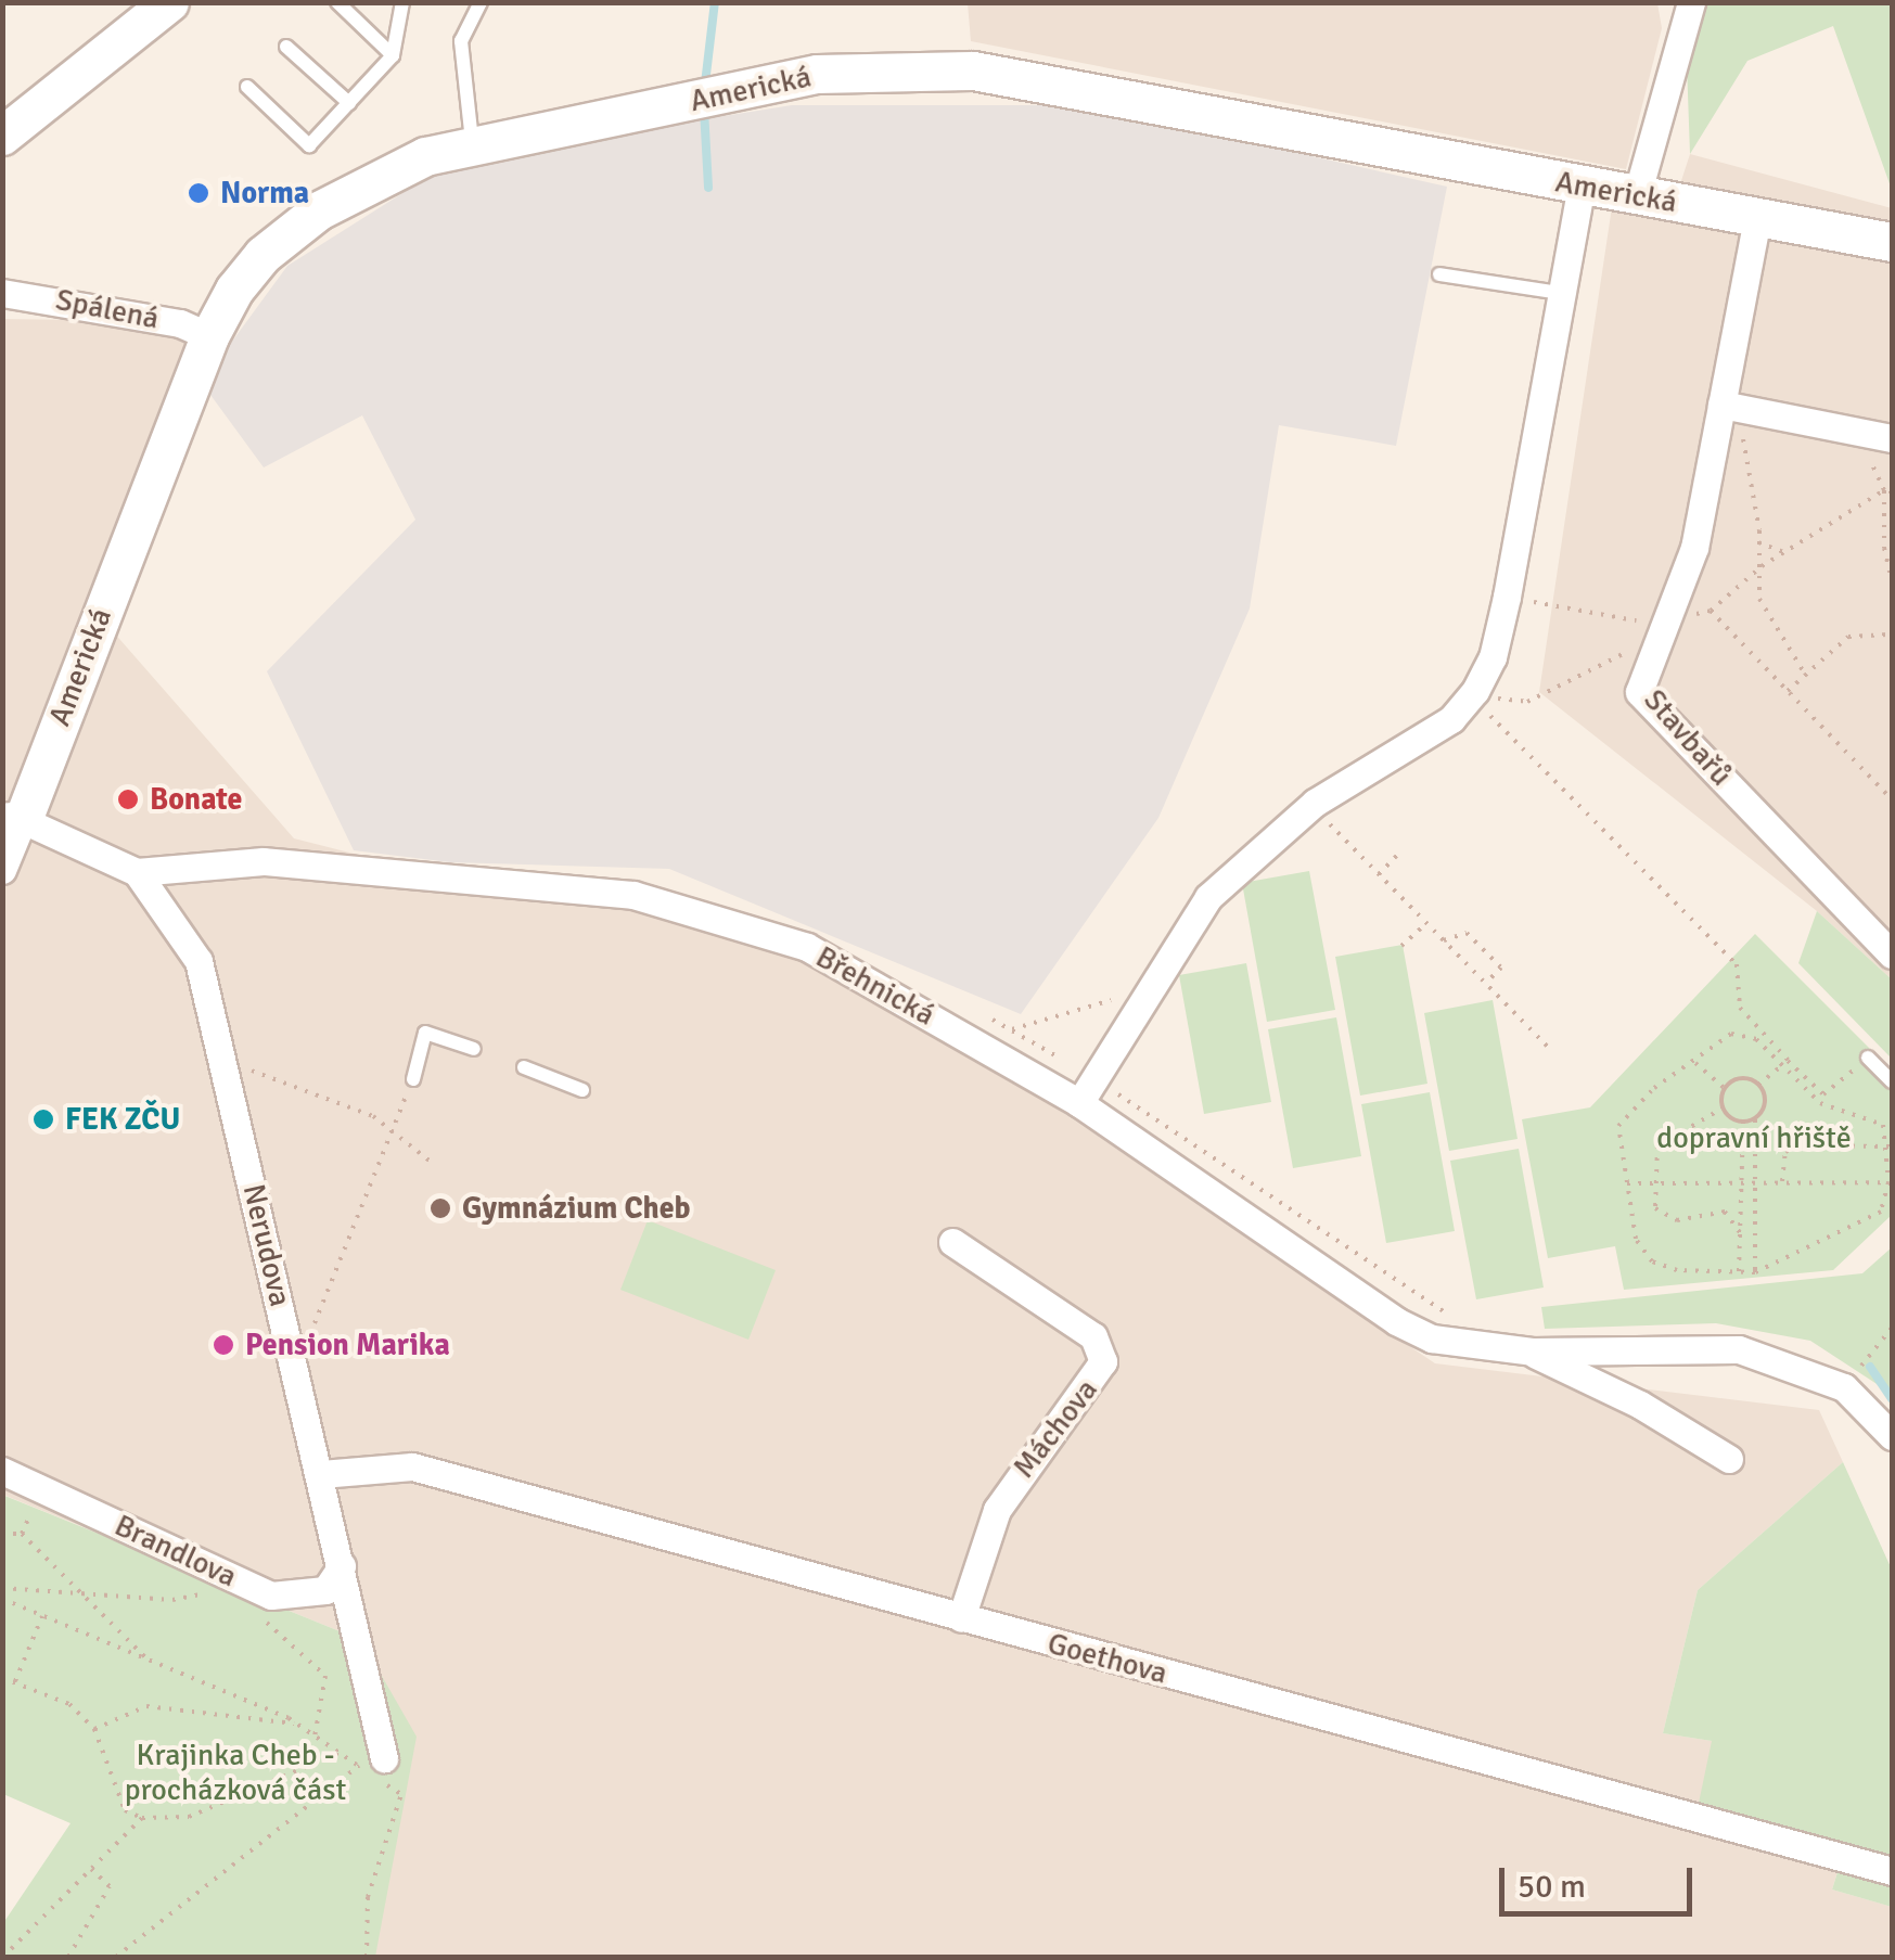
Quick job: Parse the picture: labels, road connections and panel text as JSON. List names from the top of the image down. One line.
{"streets":{"street":["Americká","Spálená","Stavbařů","Břehnická","Nerudova","Máchova","Brandlova","Goethova"]},"crossings":[["Americká","Spálená"],["Americká","Stavbařů"],["Břehnická","Nerudova"],["Nerudova","Brandlova"],["Nerudova","Goethova"],["Máchova","Goethova"]],"parks":["dopravní hřiště","Krajinka Cheb - procházková část"],"places":["Norma","Bonate","FEK ZČU","Gymnázium Cheb","Pension Marika"],"scale_bar":"50 m"}
